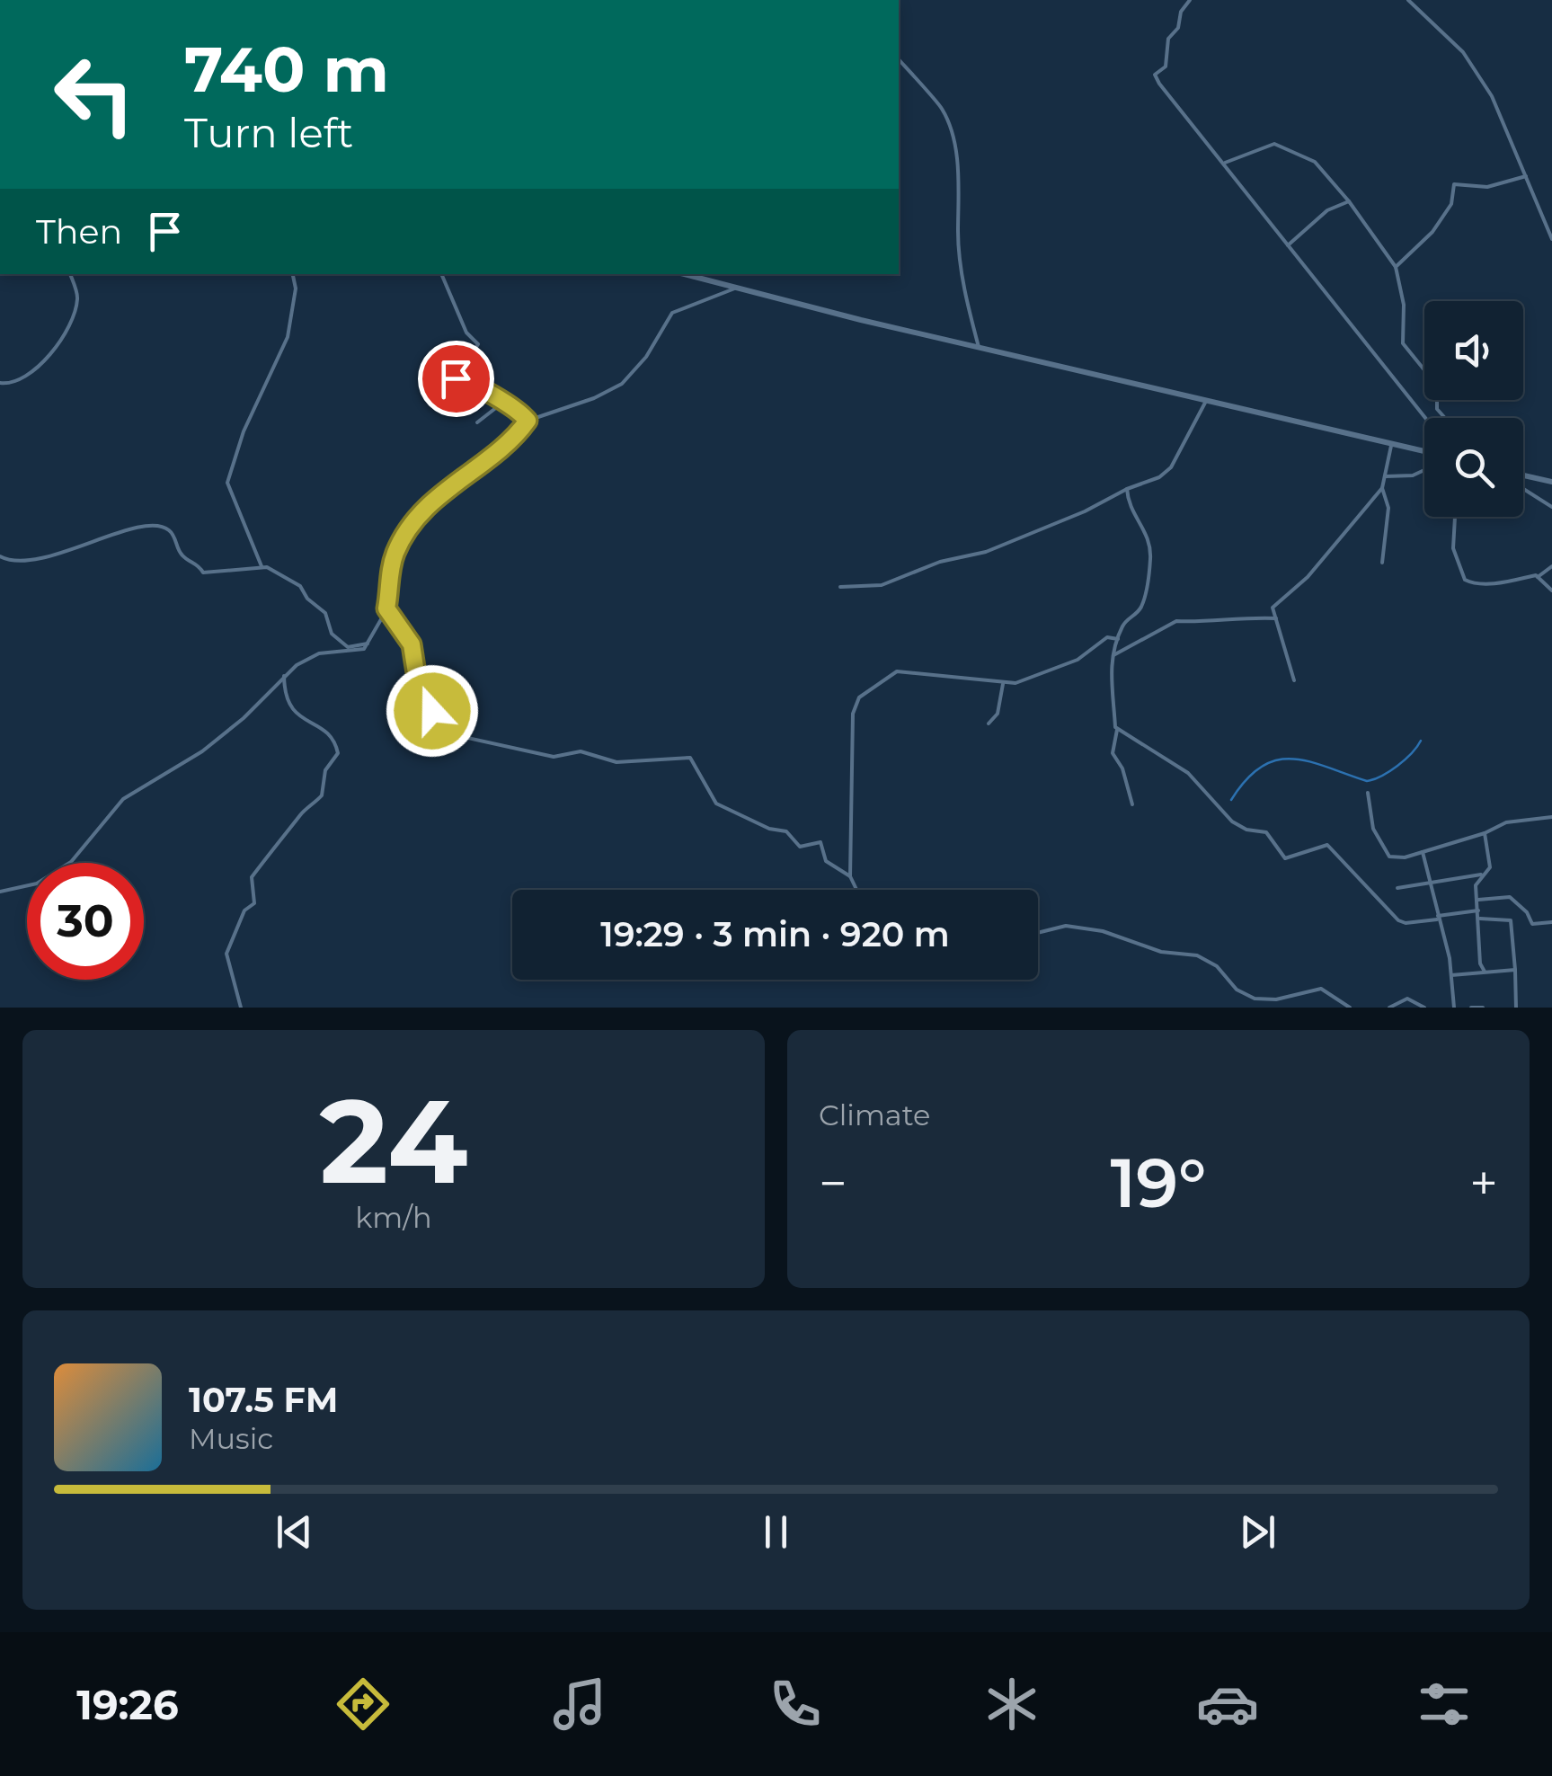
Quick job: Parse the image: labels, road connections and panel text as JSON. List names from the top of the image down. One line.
{"page":{"turn":["740 m","Turn left"],"then":"Then","limit":"30","trip":"19:29 · 3 min · 920 m","tile":[["24","km/h"],"Climate"],"heat":["−","19°","+"],"song":["107.5 FM","Music"],"tabs":"19:26"}}
